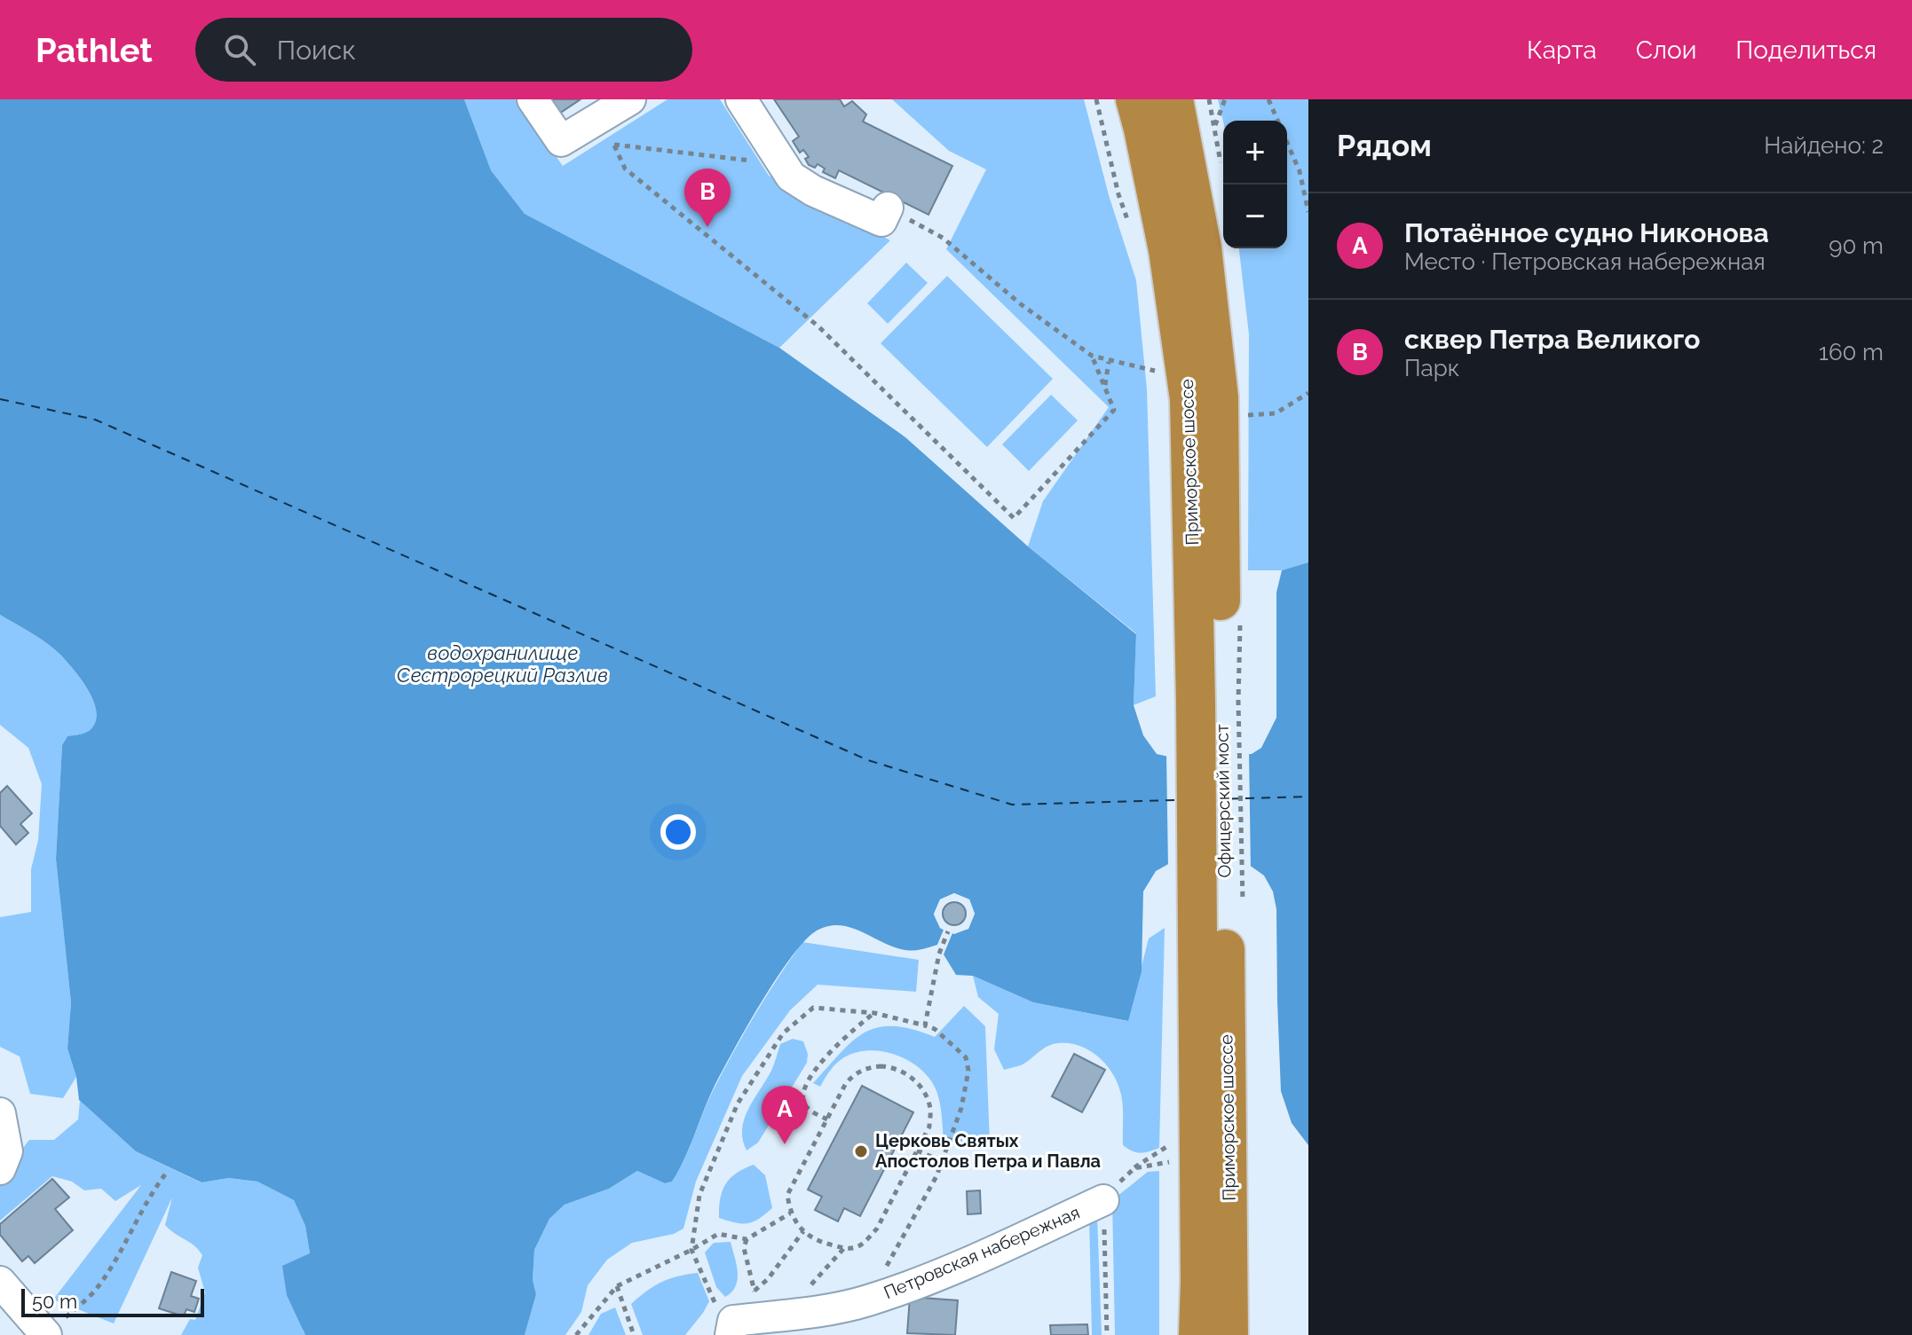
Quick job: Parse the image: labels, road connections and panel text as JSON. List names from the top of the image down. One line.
{"streets":{"highway":["Приморское шоссе","Офицерский мост"],"street":["Петровская набережная"]},"crossings":[["Приморское шоссе","Офицерский мост"]],"water":["водохранилище Сестрорецкий Разлив"],"places":["Церковь Святых Апостолов Петра и Павла"],"scale_bar":"50 m","page":{"header":"Pathlet","search":"Поиск","nav":["Карта","Слои","Поделиться"],"heading":["Рядом","Найдено: 2"],"map_buttons":["+","−"],"pins":["B","A"],"list":[{"mark":"A","name":"Потаённое судно Никонова","note":"Место · Петровская набережная","value":"90 m"},{"mark":"B","name":"сквер Петра Великого","note":"Парк","value":"160 m"}],"scale":"50 m"}}
